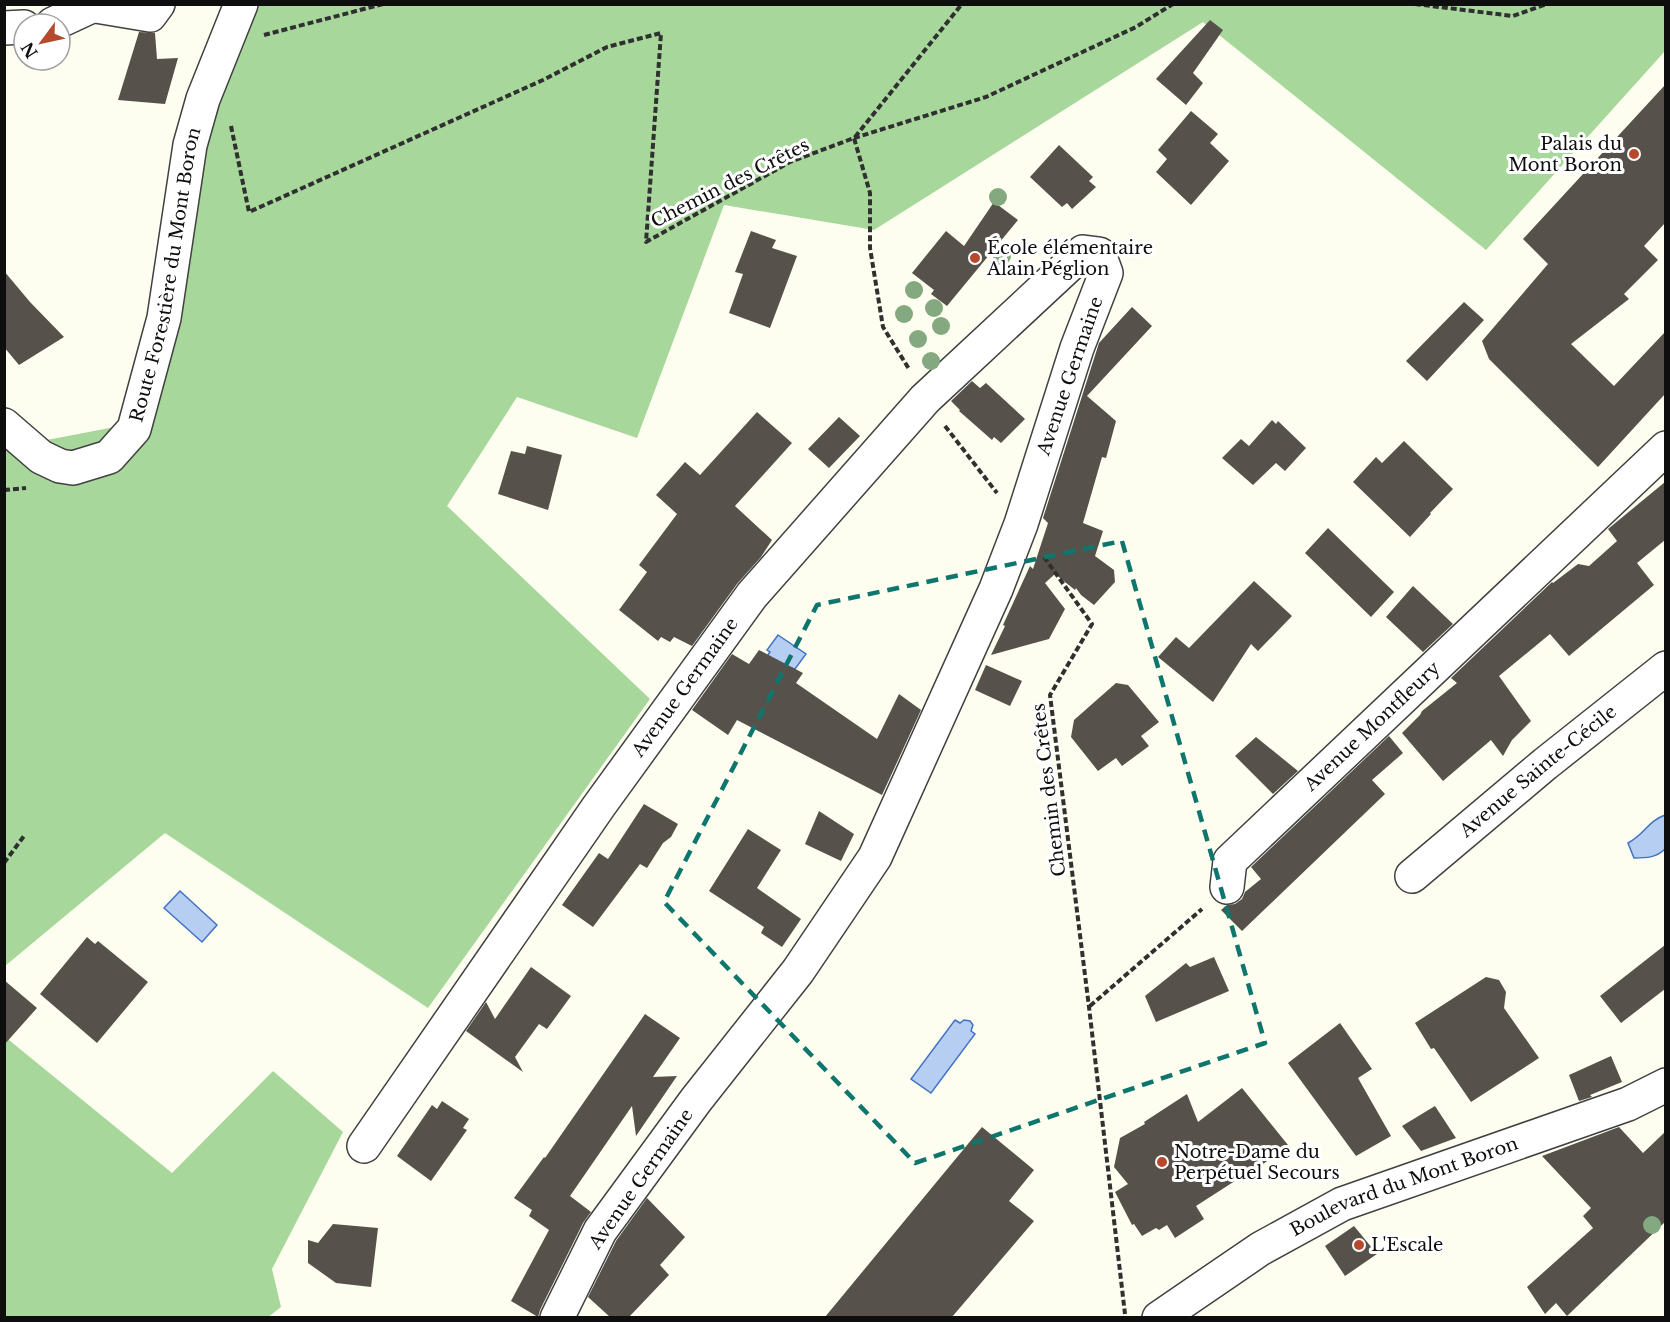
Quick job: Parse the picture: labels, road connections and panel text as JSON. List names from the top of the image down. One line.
{"streets":{"street":["Route Forestière du Mont Boron","Avenue Germaine","Avenue Montfleury","Avenue Sainte-Cécile","Boulevard du Mont Boron"],"path":["Chemin des Crêtes"]},"crossings":[["Chemin des Crêtes","Avenue Germaine"]],"places":["Palais du Mont Boron","École élémentaire Alain Péglion","Notre-Dame du Perpétuel Secours","L'Escale"],"north":"bottom left"}
